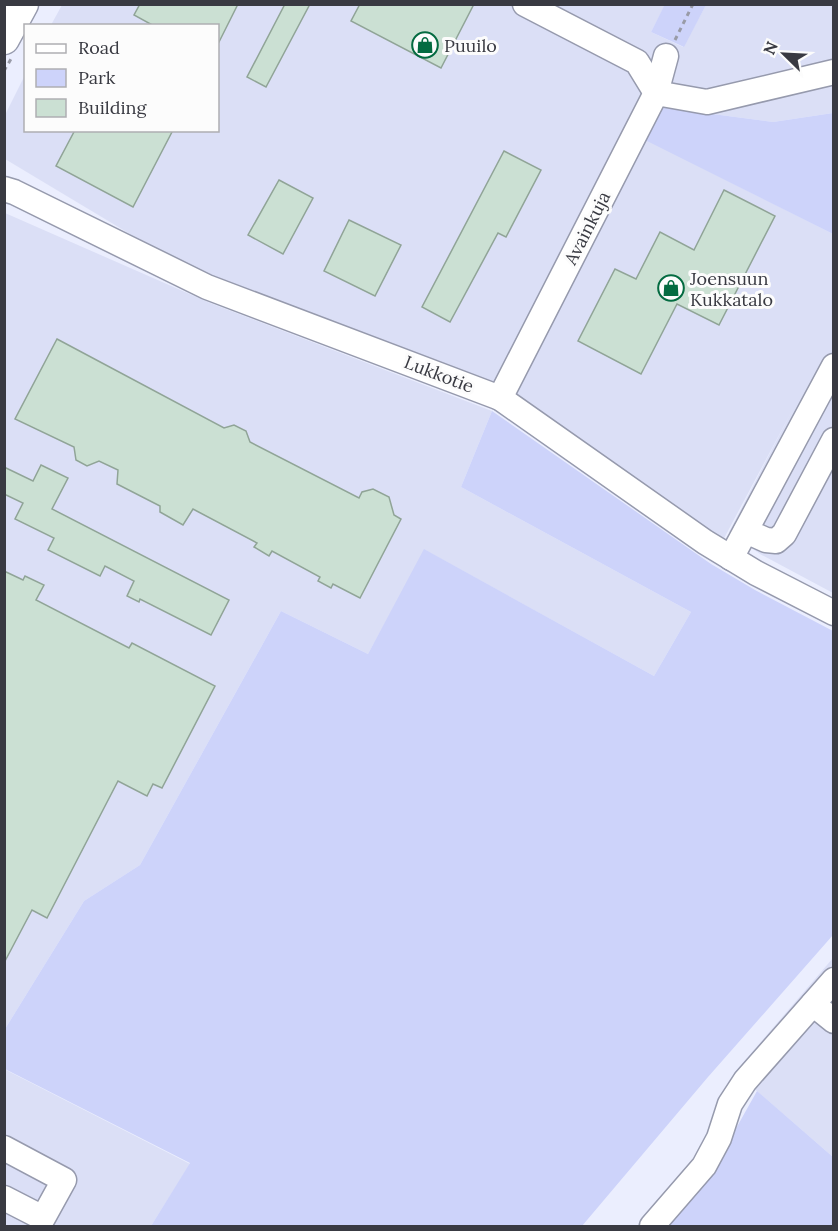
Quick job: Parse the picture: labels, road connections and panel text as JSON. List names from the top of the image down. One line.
{"streets":{"street":["Avainkuja","Lukkotie"]},"crossings":[["Avainkuja","Lukkotie"]],"places":{"shop":["Puuilo","Joensuun Kukkatalo"]},"legend":["Road","Park","Building"],"north":"top left"}
